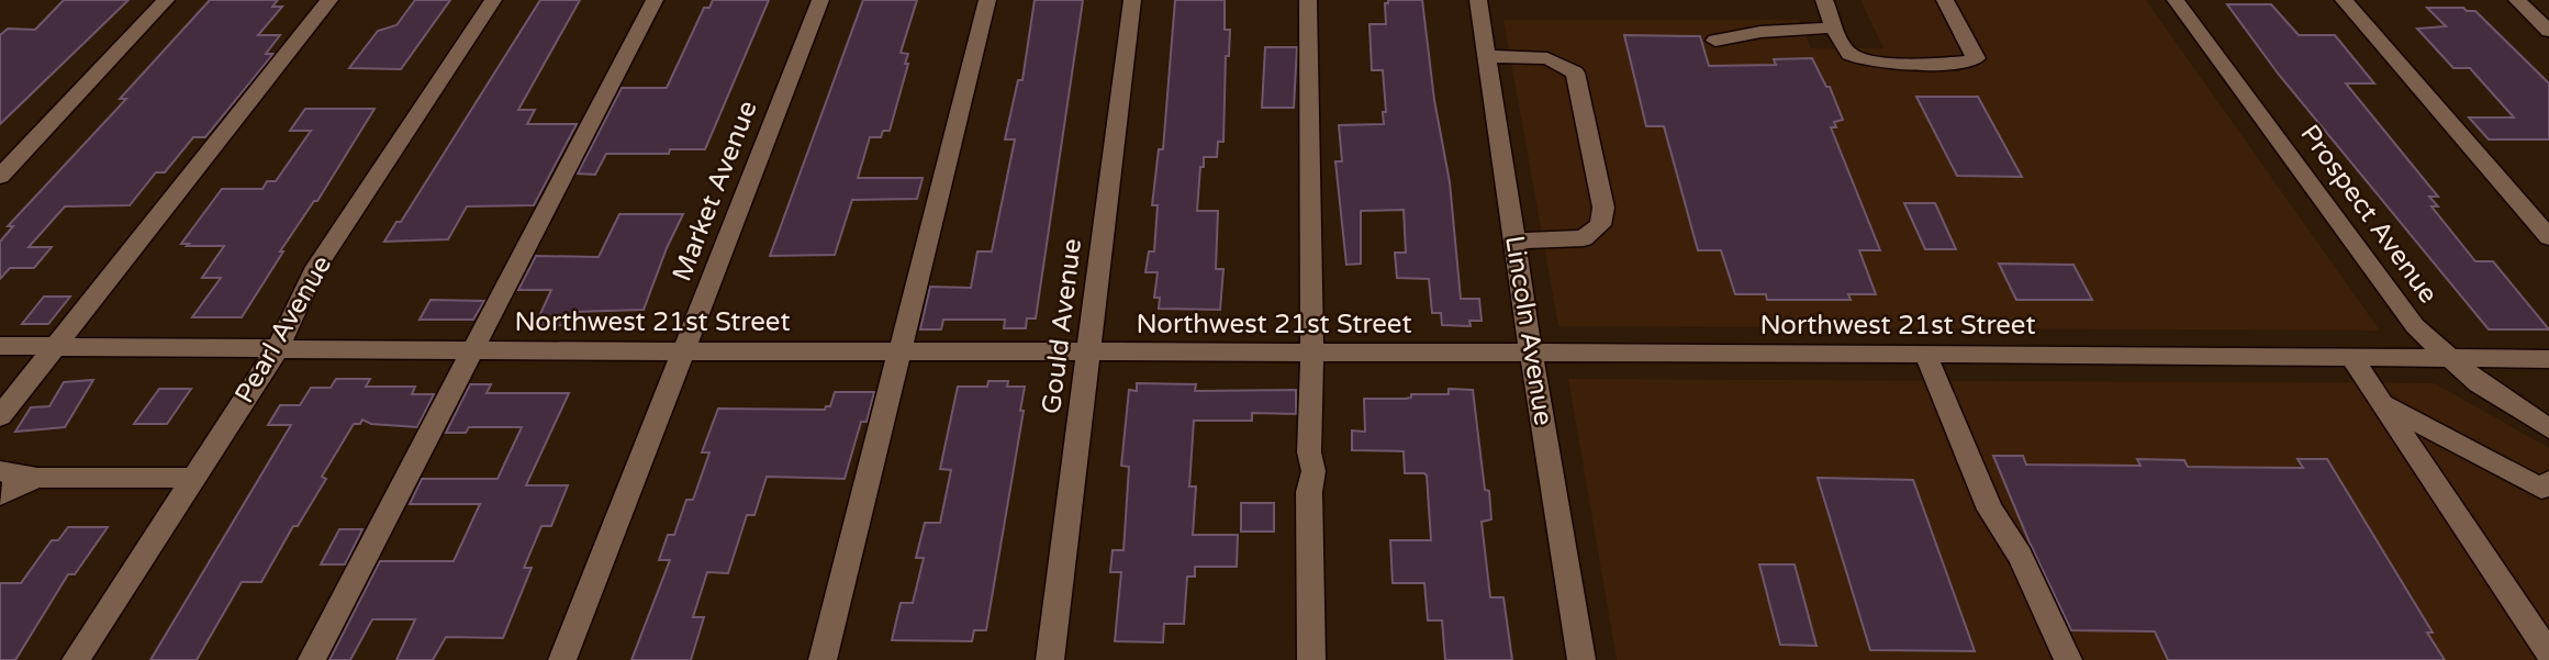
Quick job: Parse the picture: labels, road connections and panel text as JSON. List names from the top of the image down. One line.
{"streets":{"street":["Market Avenue","Prospect Avenue","Northwest 21st Street","Gould Avenue","Pearl Avenue","Lincoln Avenue"]},"crossings":[["Market Avenue","Northwest 21st Street"],["Prospect Avenue","Northwest 21st Street"],["Northwest 21st Street","Gould Avenue"],["Northwest 21st Street","Pearl Avenue"],["Northwest 21st Street","Lincoln Avenue"]]}
